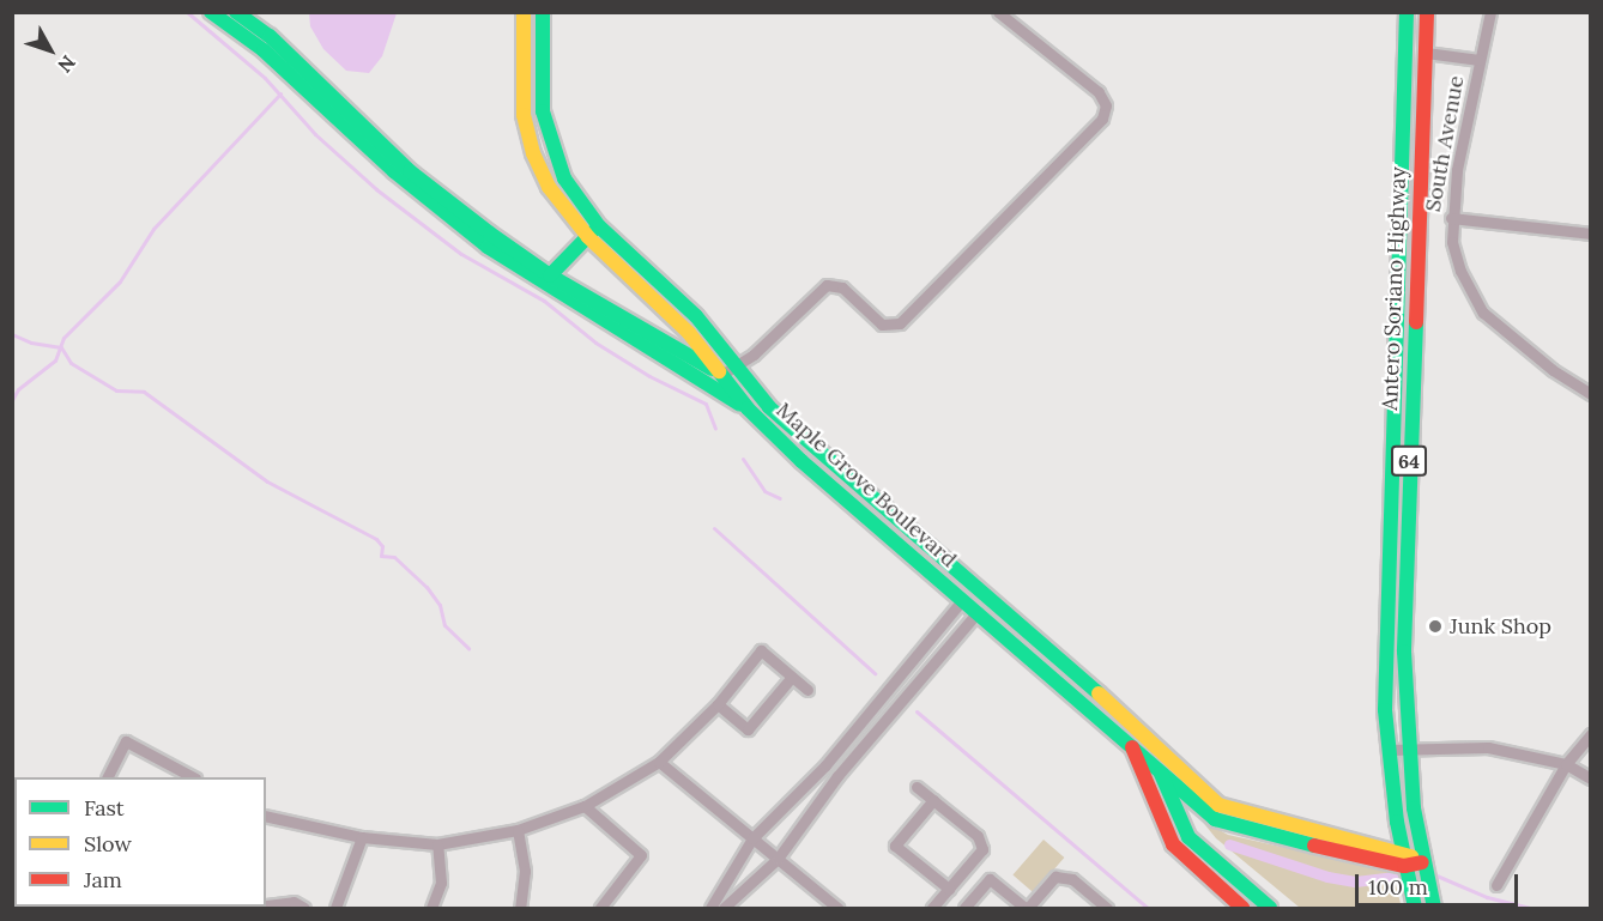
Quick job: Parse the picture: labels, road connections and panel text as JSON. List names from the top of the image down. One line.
{"streets":{"main road":["Antero Soriano Highway","64","Maple Grove Boulevard"],"street":["South Avenue"]},"places":["Junk Shop"],"legend":["Fast","Slow","Jam"],"scale_bar":"100 m","north":"bottom right"}
